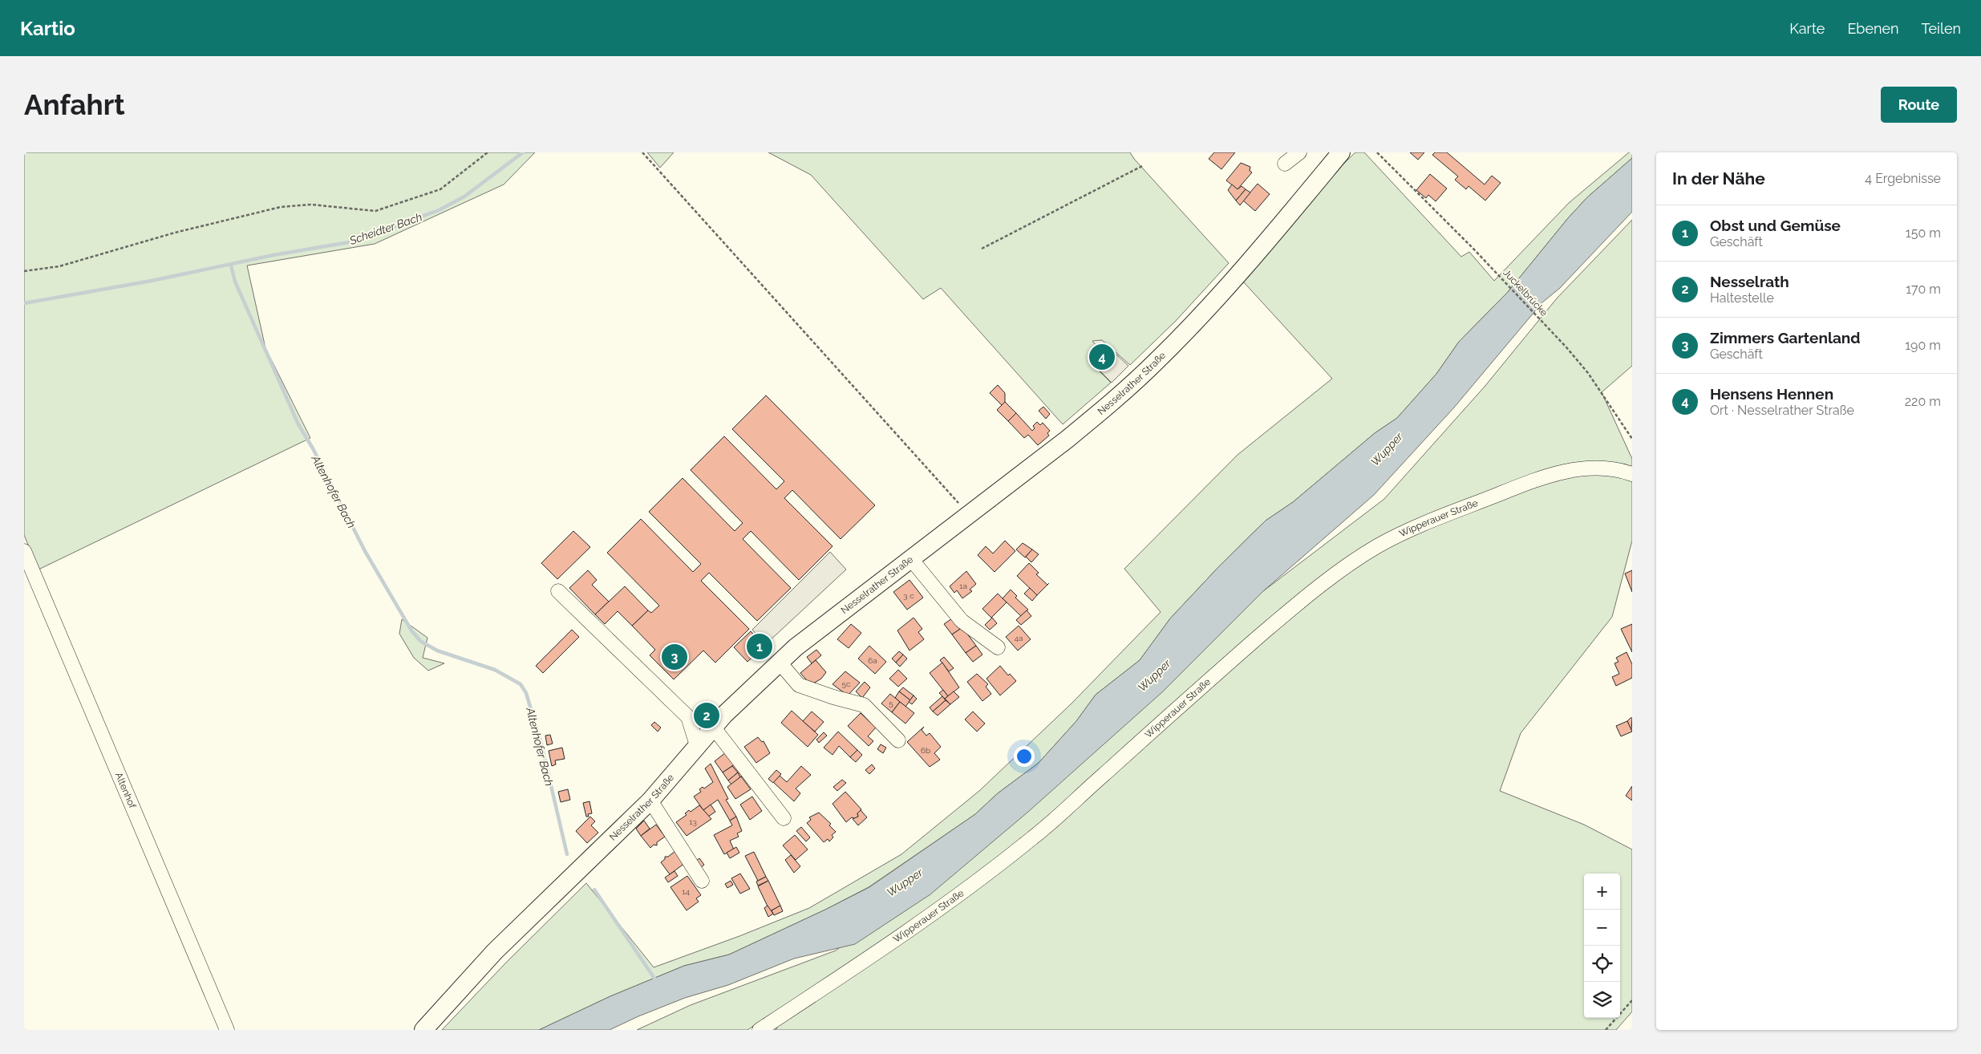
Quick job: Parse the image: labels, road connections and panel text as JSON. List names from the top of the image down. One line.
{"streets":{"main road":["Nesselrather Straße"],"street":["Wipperauer Straße","Altenhof"],"path":["Juckelbrücke"]},"water":["Scheidter Bach","Wupper","Altenhofer Bach"],"house_numbers":["1a","3 c","4a","6a","5c","5","6b","13","14"],"page":{"header":"Kartio","nav":["Karte","Ebenen","Teilen"],"buttons":"Route","title":"Anfahrt","heading":["In der Nähe","4 Ergebnisse"],"list":[{"mark":"1","name":"Obst und Gemüse","note":"Geschäft","value":"150 m"},{"mark":"2","name":"Nesselrath","note":"Haltestelle","value":"170 m"},{"mark":"3","name":"Zimmers Gartenland","note":"Geschäft","value":"190 m"},{"mark":"4","name":"Hensens Hennen","note":"Ort · Nesselrather Straße","value":"220 m"}],"pins":["4","1","3","2"],"map_buttons":["+","−"]}}
